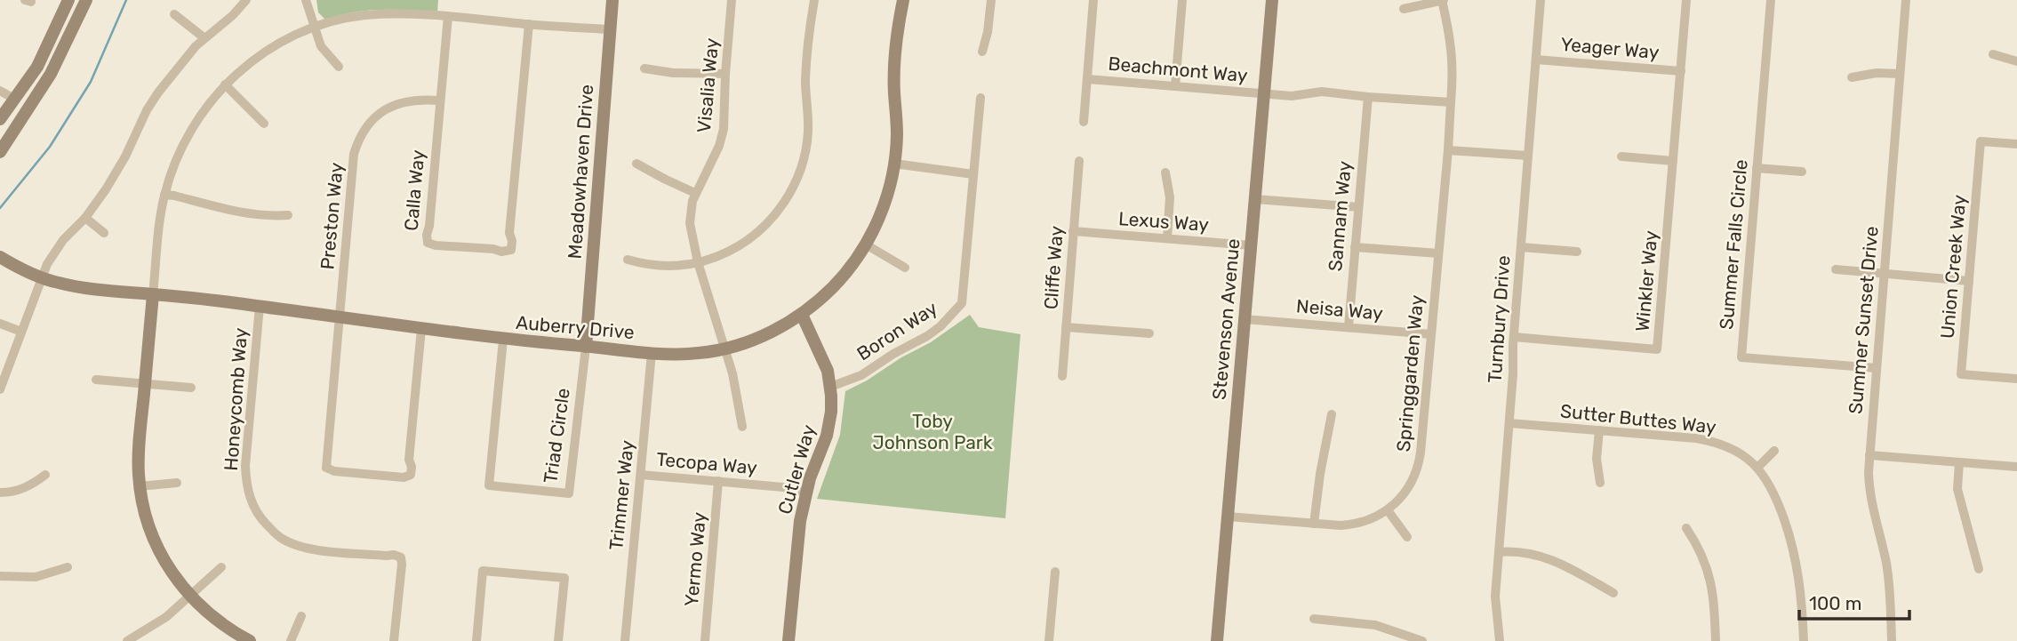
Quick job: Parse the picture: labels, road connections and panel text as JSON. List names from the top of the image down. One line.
{"streets":{"street":["Yeager Way","Beachmont Way","Visalia Way","Meadowhaven Drive","Calla Way","Preston Way","Sannam Way","Lexus Way","Summer Falls Circle","Union Creek Way","Cliffe Way","Winkler Way","Neisa Way","Stevenson Avenue","Turnbury Drive","Summer Sunset Drive","Auberry Drive","Boron Way","Springgarden Way","Honeycomb Way","Sutter Buttes Way","Triad Circle","Tecopa Way","Cutler Way","Trimmer Way","Yermo Way"]},"crossings":[["Yeager Way","Winkler Way"],["Yeager Way","Turnbury Drive"],["Beachmont Way","Sannam Way"],["Beachmont Way","Stevenson Avenue"],["Beachmont Way","Springgarden Way"],["Visalia Way","Auberry Drive"],["Meadowhaven Drive","Auberry Drive"],["Meadowhaven Drive","Triad Circle"],["Calla Way","Preston Way"],["Preston Way","Auberry Drive"],["Sannam Way","Neisa Way"],["Lexus Way","Cliffe Way"],["Lexus Way","Stevenson Avenue"],["Summer Falls Circle","Summer Sunset Drive"],["Winkler Way","Turnbury Drive"],["Neisa Way","Stevenson Avenue"],["Neisa Way","Springgarden Way"],["Stevenson Avenue","Springgarden Way"],["Turnbury Drive","Sutter Buttes Way"],["Auberry Drive","Honeycomb Way"],["Auberry Drive","Triad Circle"],["Auberry Drive","Cutler Way"],["Auberry Drive","Trimmer Way"],["Boron Way","Cutler Way"],["Tecopa Way","Cutler Way"],["Tecopa Way","Trimmer Way"],["Tecopa Way","Yermo Way"]],"parks":["Toby Johnson Park"],"scale_bar":"100 m"}
